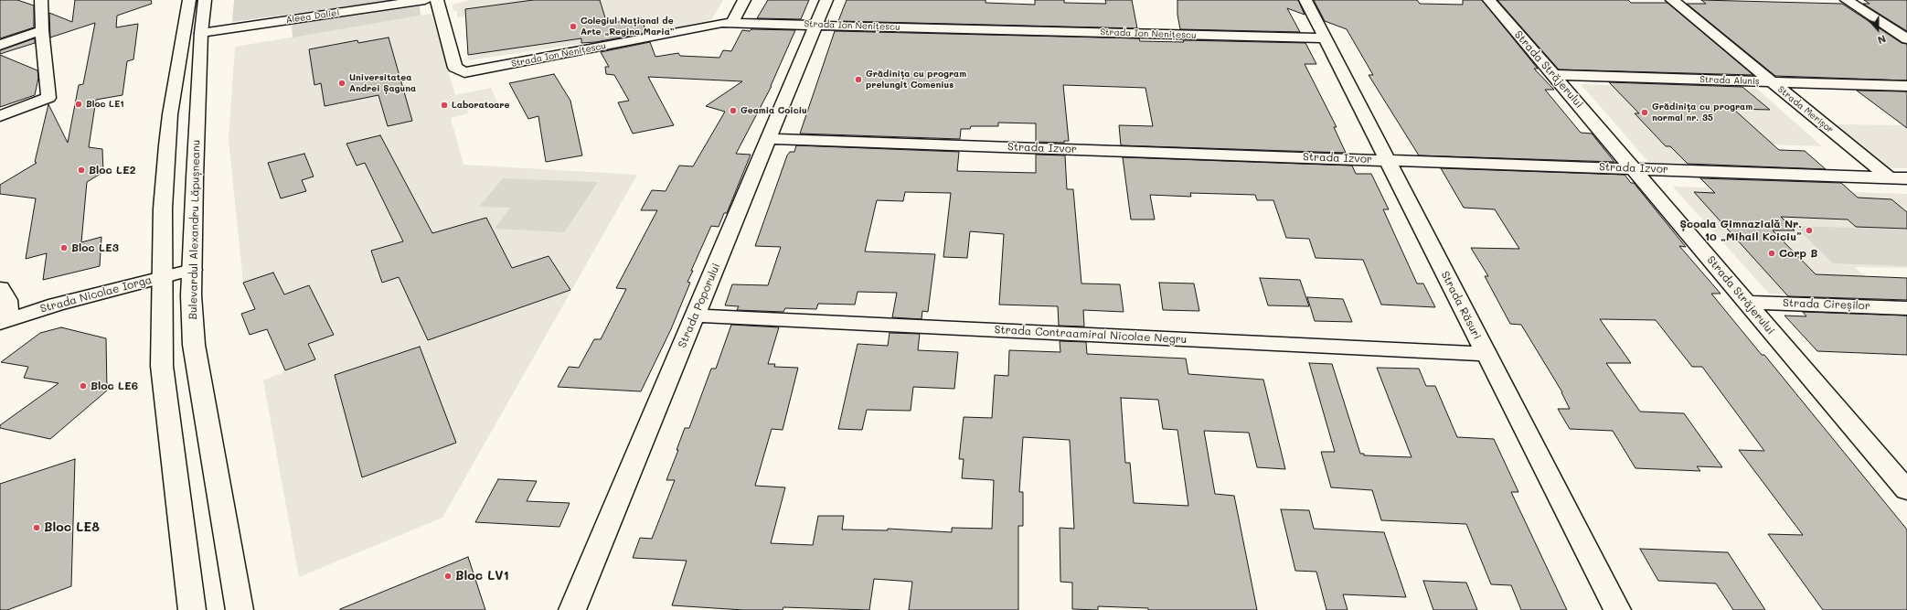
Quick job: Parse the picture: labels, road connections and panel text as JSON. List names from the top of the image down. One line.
{"streets":{"street":["Aleea Daliei","Strada Ion Nenițescu","Strada Străjerului","Strada Aluniș","Strada Merișor","Strada Izvor","Bulevardul Alexandru Lăpușneanu","Strada Nicolae Iorga","Strada Cireșilor","Strada Poporului","Strada Răsuri","Strada Contraamiral Nicolae Negru"]},"crossings":[["Aleea Daliei","Bulevardul Alexandru Lăpușneanu"],["Strada Ion Nenițescu","Strada Poporului"],["Strada Ion Nenițescu","Strada Răsuri"],["Strada Străjerului","Strada Aluniș"],["Strada Străjerului","Strada Izvor"],["Strada Străjerului","Strada Cireșilor"],["Strada Aluniș","Strada Merișor"],["Strada Merișor","Strada Izvor"],["Strada Izvor","Strada Poporului"],["Strada Izvor","Strada Răsuri"],["Bulevardul Alexandru Lăpușneanu","Strada Nicolae Iorga"],["Strada Poporului","Strada Contraamiral Nicolae Negru"],["Strada Răsuri","Strada Contraamiral Nicolae Negru"]],"places":["Colegiul Național de Arte „Regina Maria”","Grădinița cu program prelungit Comenius","Universitatea Andrei Șaguna","Bloc LE1","Laboratoare","Geamia Coiciu","Grădinița cu program normal nr. 35","Bloc LE2","Școala Gimnazială Nr. 10 „Mihail Koiciu”","Bloc LE3","Corp B","Bloc LE6","Bloc LE8","Bloc LV1"],"north":"bottom"}
